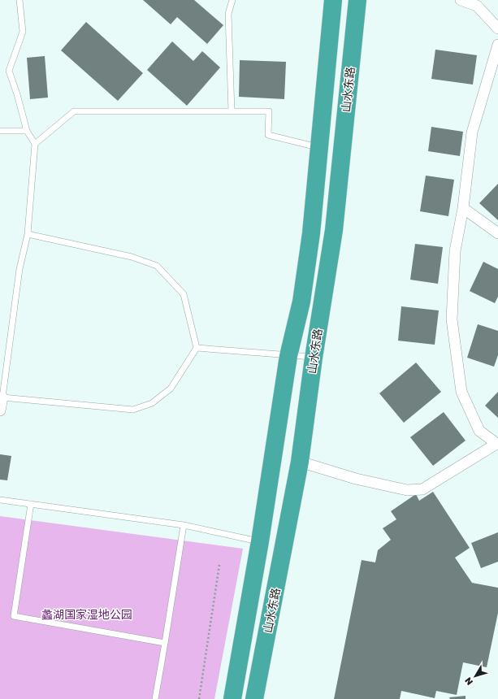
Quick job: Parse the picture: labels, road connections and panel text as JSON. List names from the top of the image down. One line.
{"streets":{"highway":["山水东路"]},"parks":["蠡湖国家湿地公园"],"north":"bottom left"}
